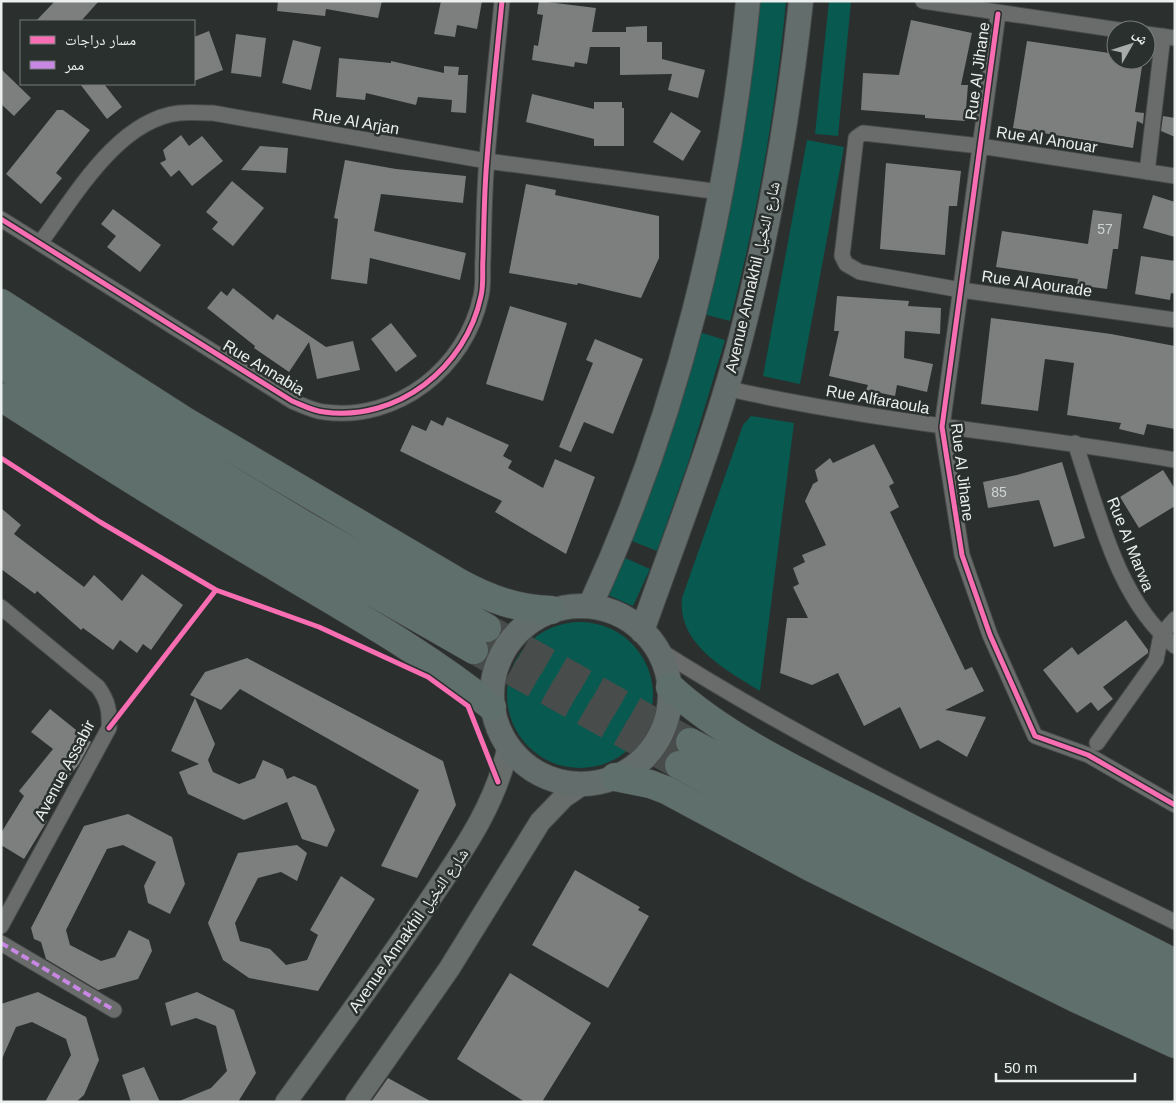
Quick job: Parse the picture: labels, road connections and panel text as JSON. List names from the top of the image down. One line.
{"streets":{"main road":["Avenue Annakhil شارع النخيل"],"street":["Rue Al Jihane","Rue Al Arjan","Rue Al Anouar","Rue Al Aourade","Rue Annabia","Rue Alfaraoula","Rue Al Marwa","Avenue Assabir"]},"crossings":[["Rue Al Jihane","Rue Al Anouar"],["Rue Al Jihane","Rue Al Aourade"],["Rue Al Jihane","Rue Alfaraoula"],["Rue Al Arjan","Rue Annabia"],["Rue Al Anouar","Rue Al Aourade"],["Avenue Annakhil شارع النخيل","Rue Alfaraoula"],["Rue Alfaraoula","Rue Al Marwa"]],"house_numbers":["57","85"],"legend":["مسار دراجات","ممر"],"scale_bar":"50 m","north":"top right"}
